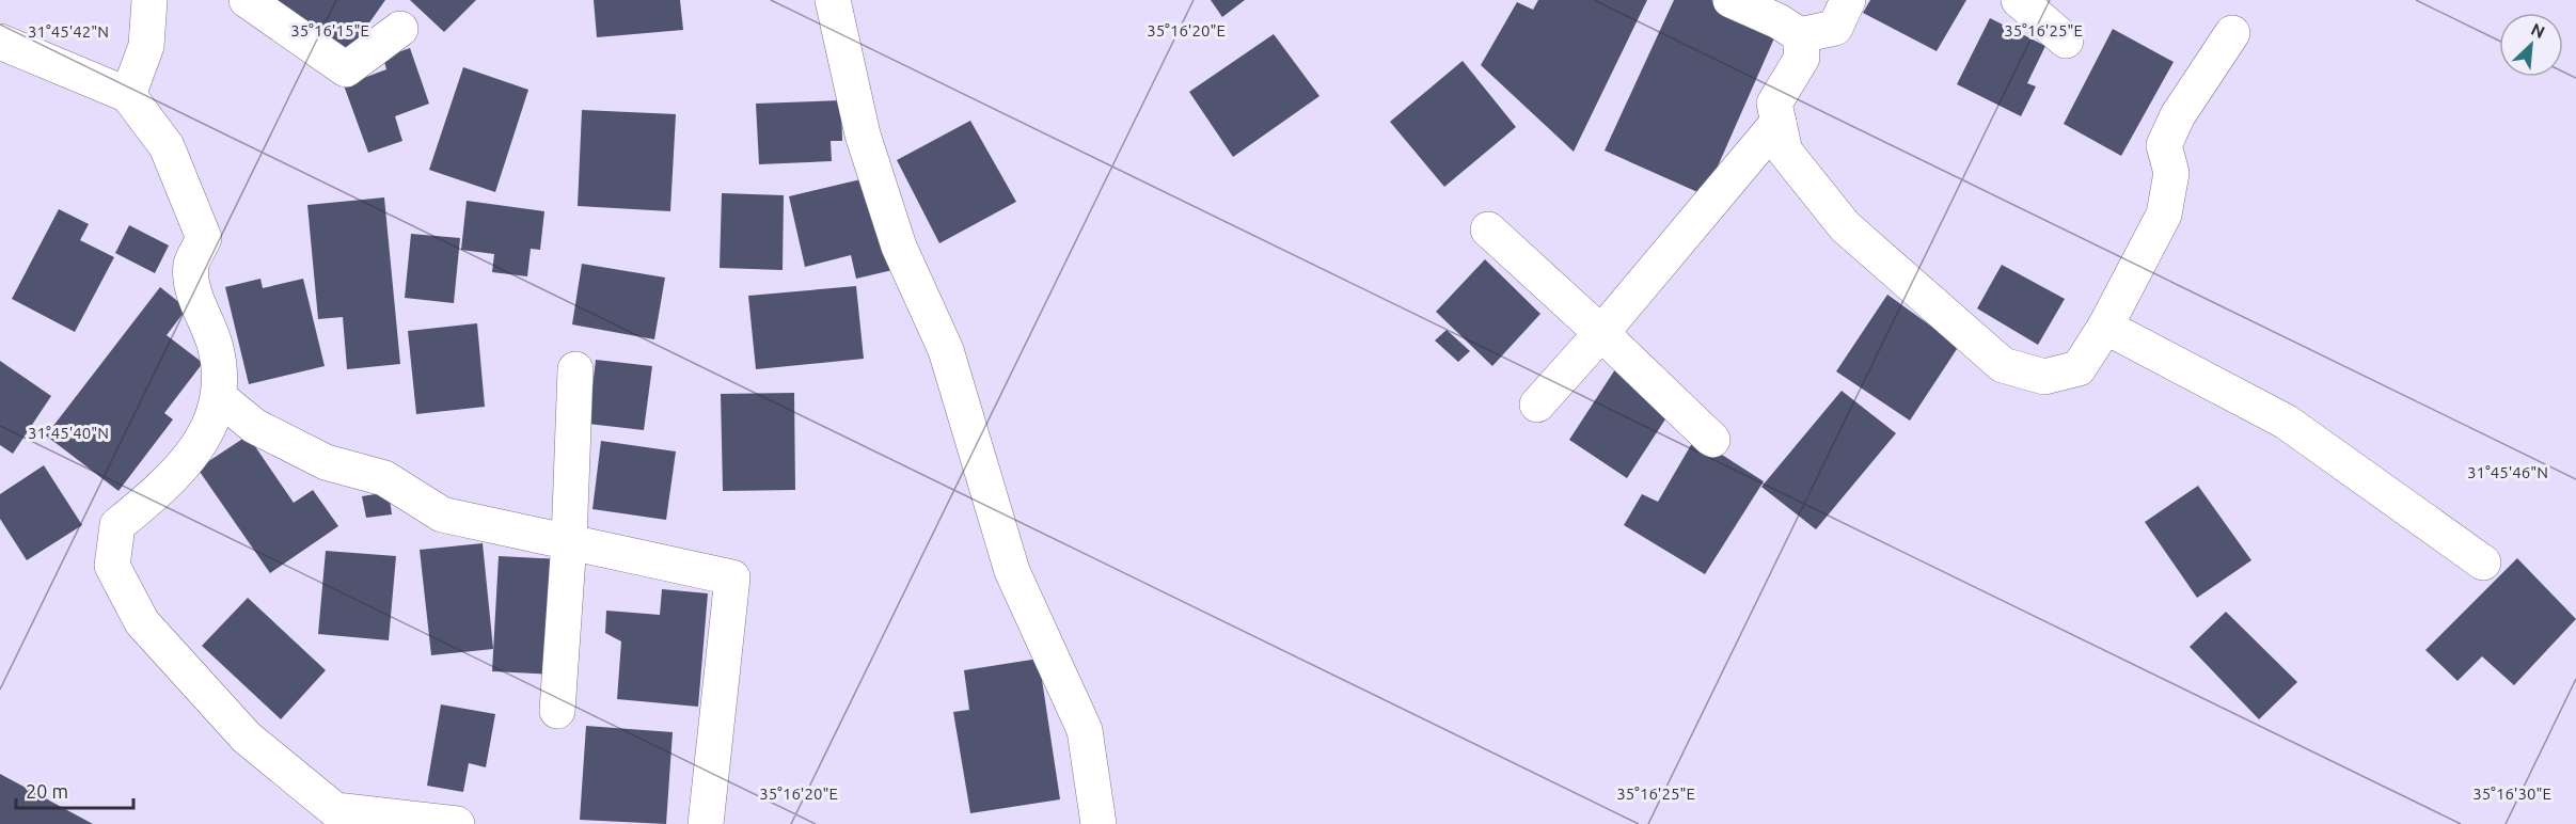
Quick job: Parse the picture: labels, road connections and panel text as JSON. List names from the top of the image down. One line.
{"scale_bar":"20 m","north":"top right","coordinates":["35°16'15\"E","35°16'20\"E","35°16'25\"E","31°45'42\"N","31°45'40\"N","31°45'46\"N","35°16'30\"E"]}
